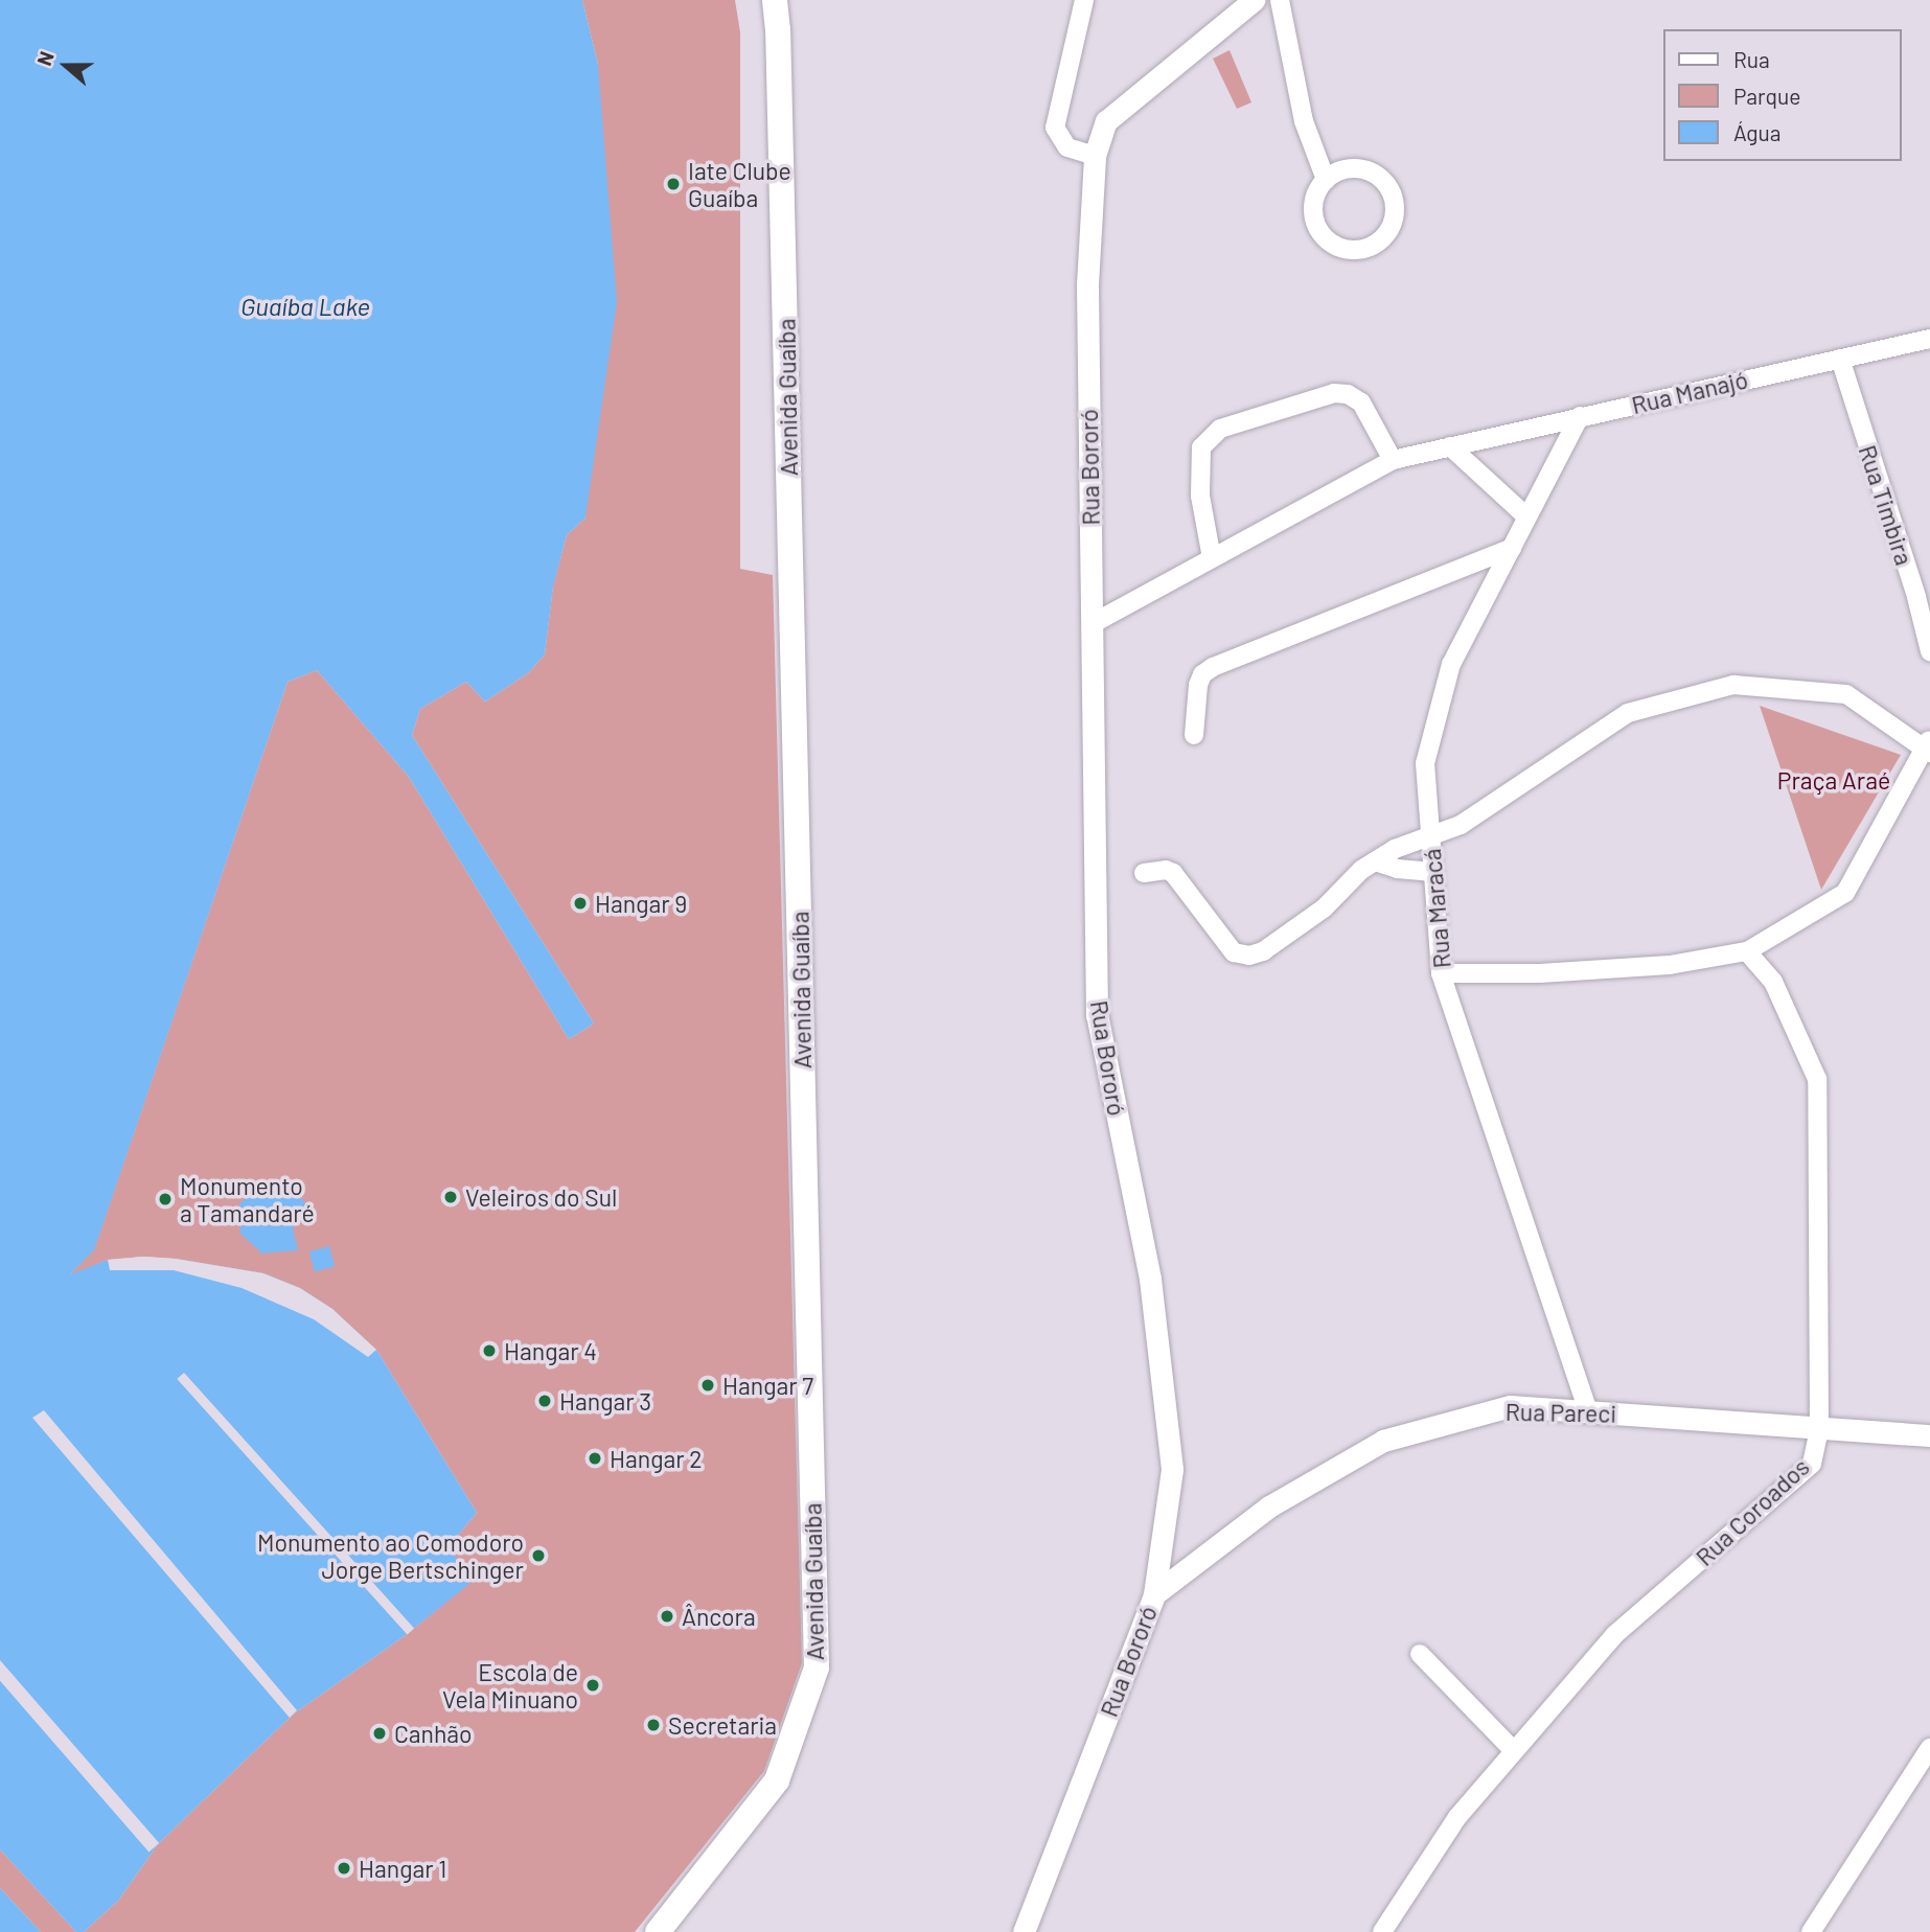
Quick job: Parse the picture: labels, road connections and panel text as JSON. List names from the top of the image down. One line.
{"streets":{"main road":["Avenida Guaíba"],"street":["Rua Manajó","Rua Bororó","Rua Timbira","Rua Maracá","Rua Pareci","Rua Coroados"]},"crossings":[["Rua Manajó","Rua Bororó"],["Rua Manajó","Rua Timbira"],["Rua Manajó","Rua Maracá"],["Rua Bororó","Rua Pareci"],["Rua Maracá","Rua Pareci"],["Rua Pareci","Rua Coroados"]],"water":["Guaíba Lake"],"parks":["Praça Araé"],"places":["Iate Clube Guaíba","Hangar 9","Veleiros do Sul","Monumento a Tamandaré","Hangar 4","Hangar 7","Hangar 3","Hangar 2","Monumento ao Comodoro Jorge Bertschinger","Âncora","Escola de Vela Minuano","Secretaria","Canhão","Hangar 1"],"legend":["Rua","Parque","Água"],"north":"left"}
